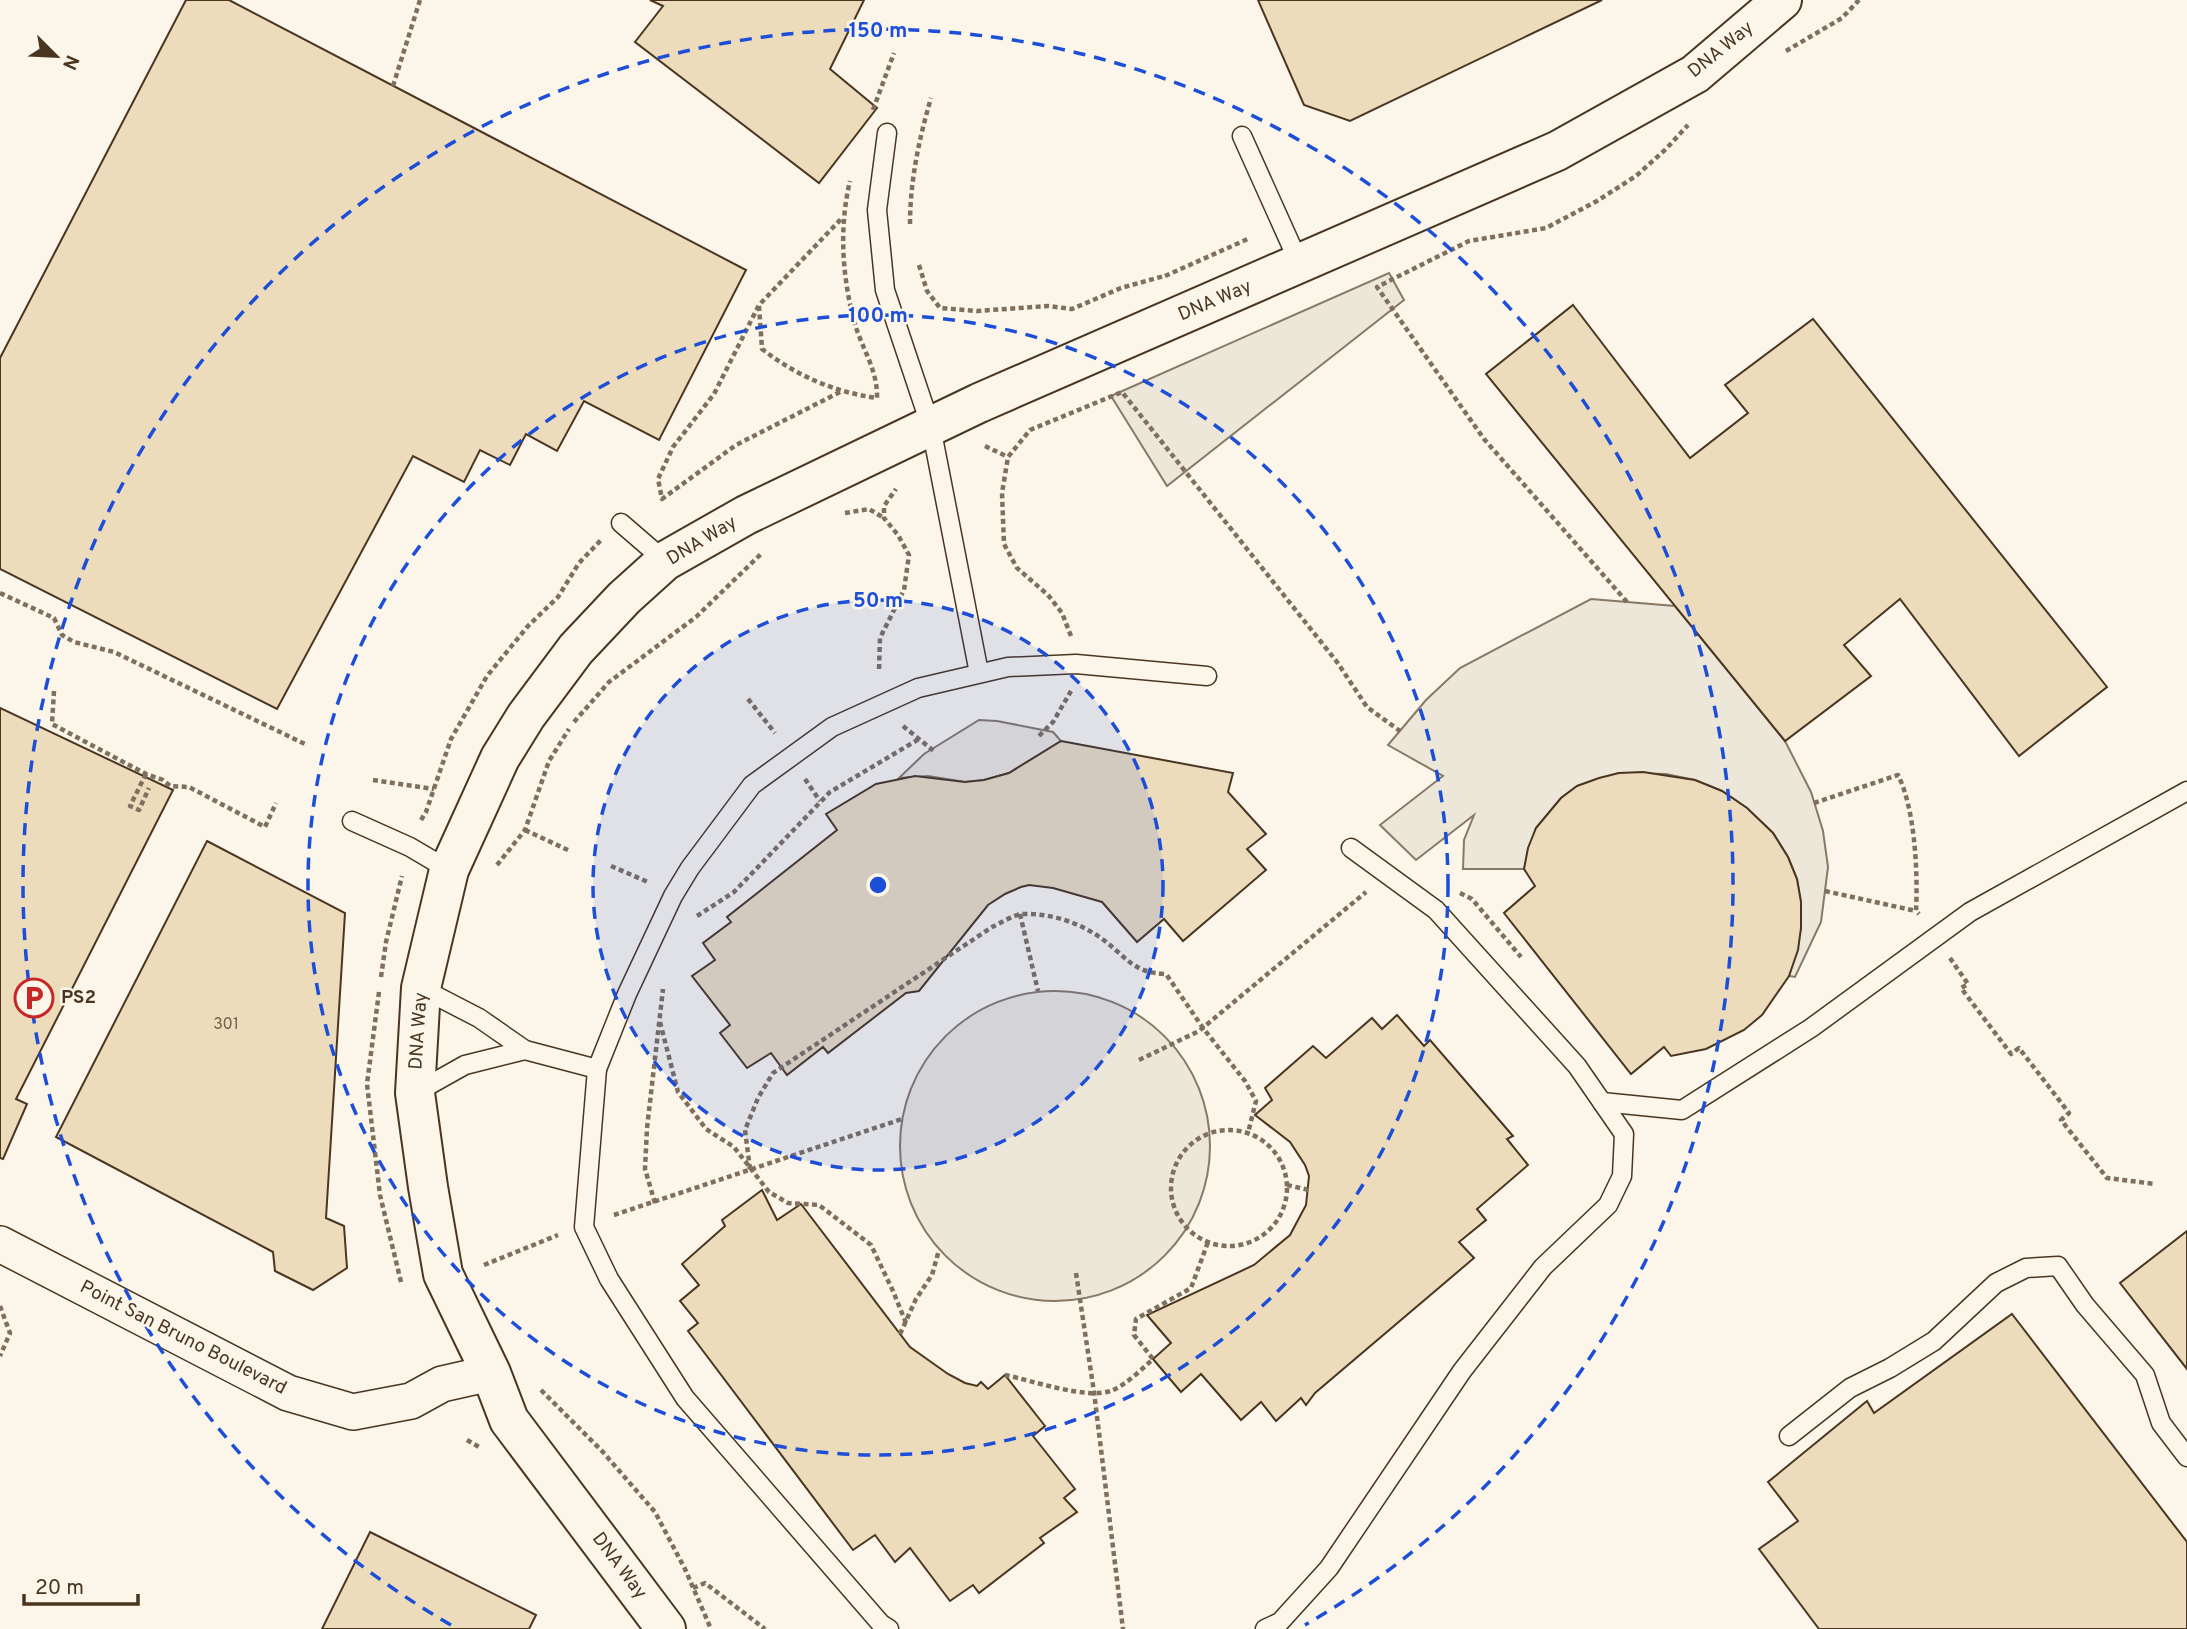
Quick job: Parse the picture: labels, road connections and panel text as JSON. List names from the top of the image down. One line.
{"streets":{"main road":["DNA Way"],"street":["Point San Bruno Boulevard"]},"crossings":[["DNA Way","Point San Bruno Boulevard"]],"places":{"parking":["PS2"]},"house_numbers":["301"],"scale_bar":"20 m","north":"bottom right","rings":["150 m","100 m","50 m"]}
